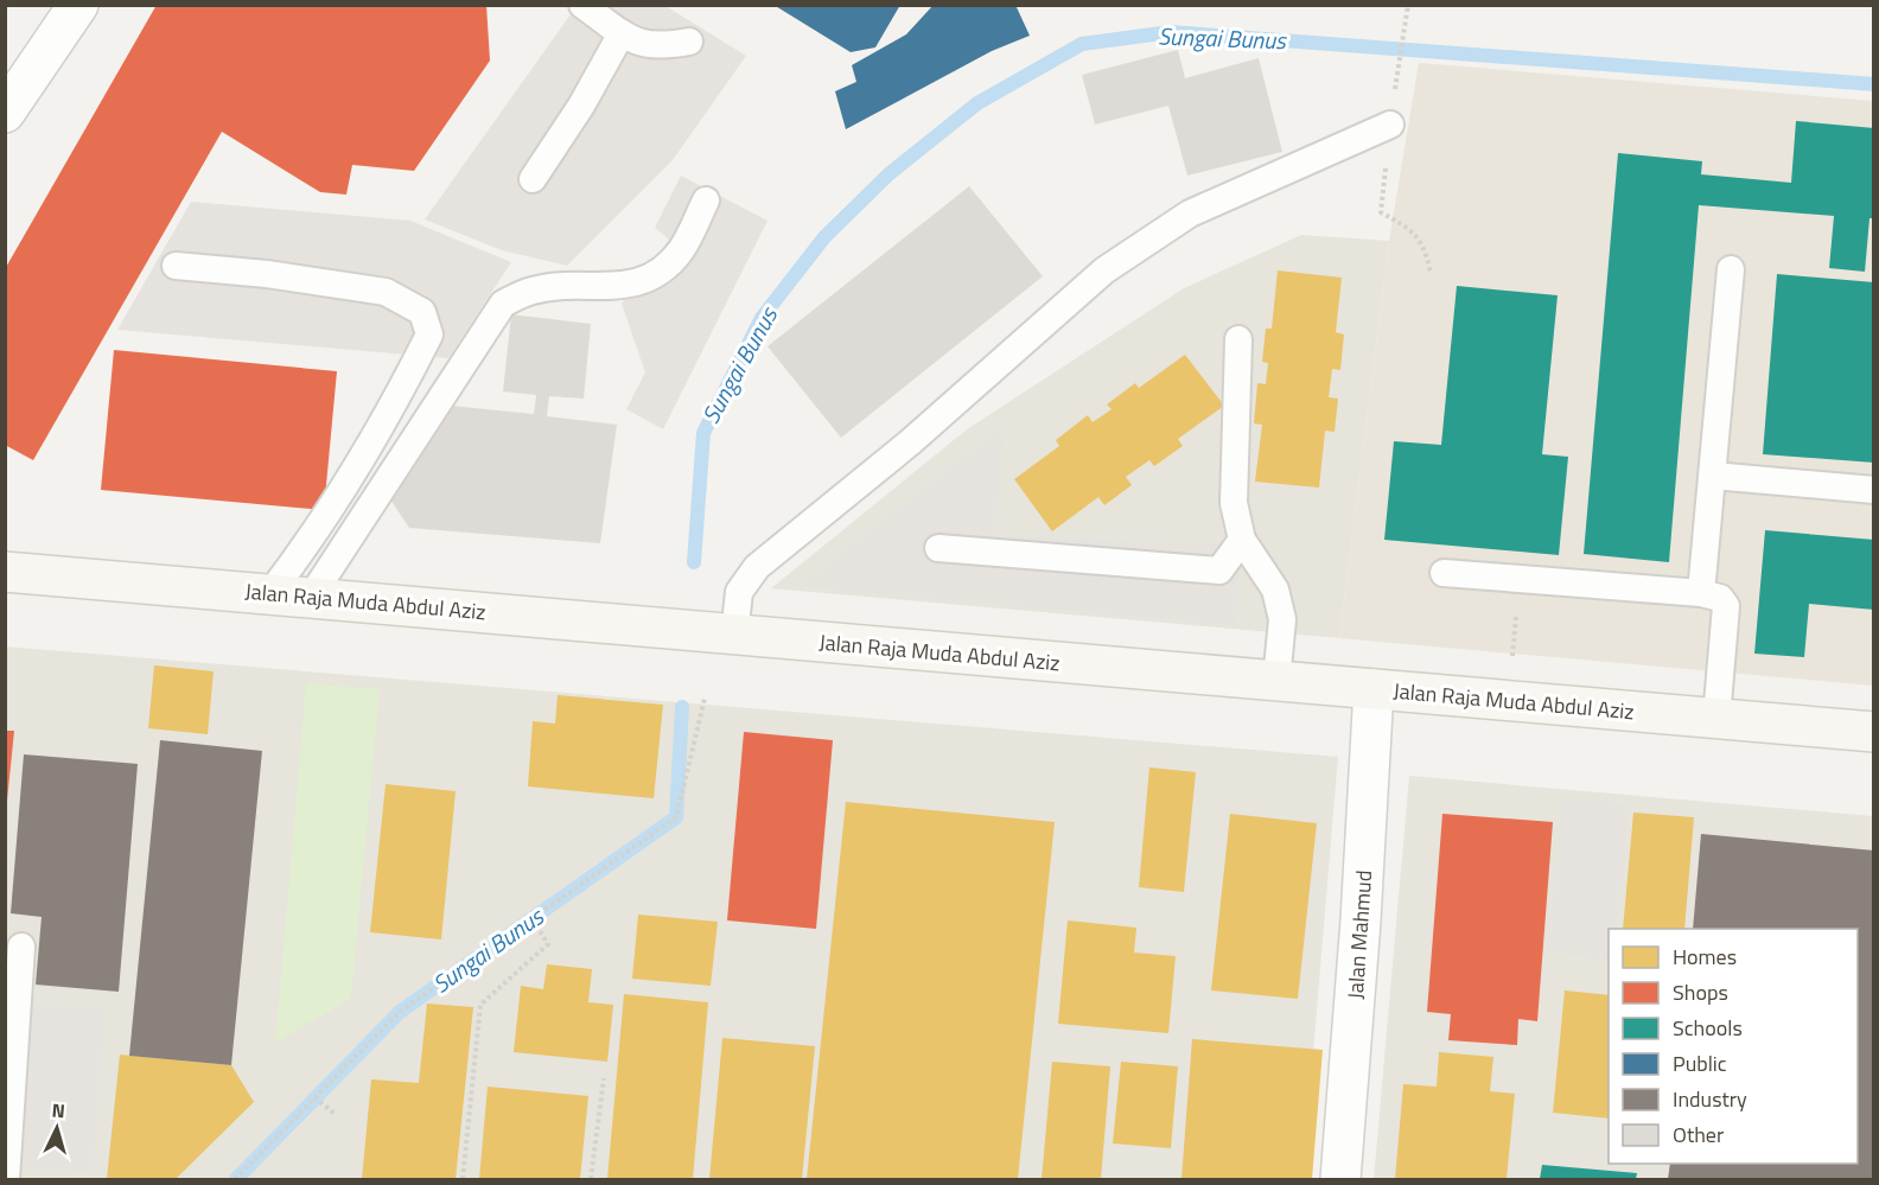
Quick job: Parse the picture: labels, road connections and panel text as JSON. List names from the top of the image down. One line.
{"streets":{"main road":["Jalan Raja Muda Abdul Aziz"],"street":["Jalan Mahmud"]},"crossings":[["Jalan Raja Muda Abdul Aziz","Jalan Mahmud"]],"water":["Sungai Bunus"],"legend":["Homes","Shops","Schools","Public","Industry","Other"],"north":"top"}
